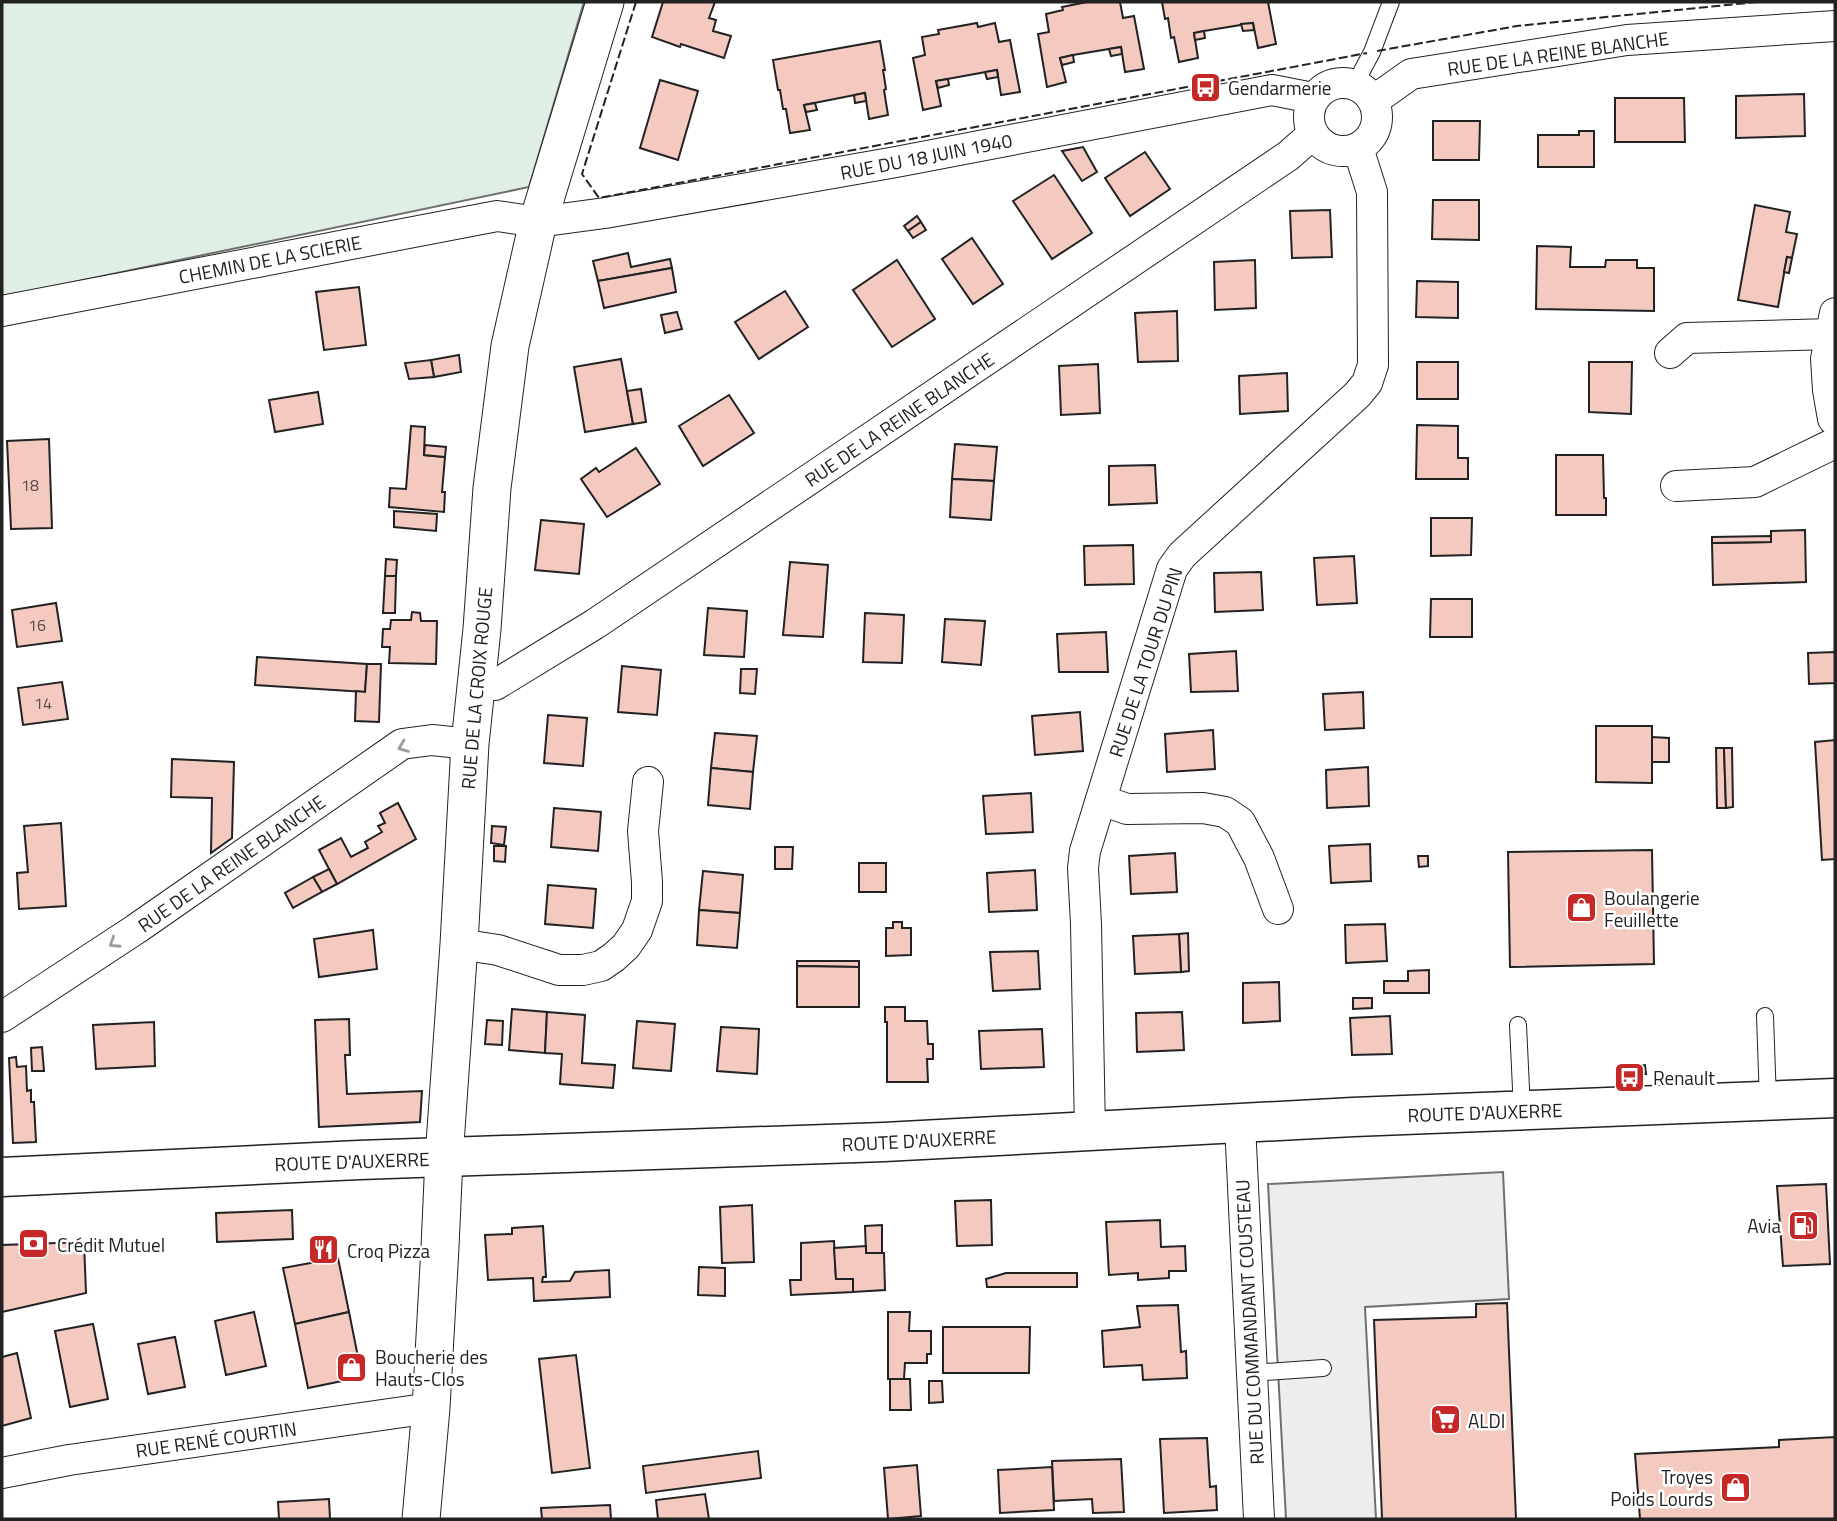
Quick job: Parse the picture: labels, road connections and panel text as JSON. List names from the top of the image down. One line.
{"streets":{"main road":["ROUTE D'AUXERRE"],"street":["RUE DE LA REINE BLANCHE","RUE DU 18 JUIN 1940","CHEMIN DE LA SCIERIE","RUE DE LA TOUR DU PIN","RUE DE LA CROIX ROUGE","RUE DU COMMANDANT COUSTEAU","RUE RENÉ COURTIN"]},"crossings":[["RUE DE LA REINE BLANCHE","RUE DU 18 JUIN 1940"],["RUE DE LA REINE BLANCHE","RUE DE LA TOUR DU PIN"],["RUE DE LA REINE BLANCHE","RUE DE LA CROIX ROUGE"],["RUE DU 18 JUIN 1940","CHEMIN DE LA SCIERIE"],["RUE DU 18 JUIN 1940","RUE DE LA TOUR DU PIN"],["RUE DU 18 JUIN 1940","RUE DE LA CROIX ROUGE"],["CHEMIN DE LA SCIERIE","RUE DE LA CROIX ROUGE"],["RUE DE LA TOUR DU PIN","ROUTE D'AUXERRE"],["RUE DE LA CROIX ROUGE","ROUTE D'AUXERRE"],["RUE DE LA CROIX ROUGE","RUE RENÉ COURTIN"],["ROUTE D'AUXERRE","RUE DU COMMANDANT COUSTEAU"]],"places":{"bus stop":["Gendarmerie","Renault"],"shop":["Boulangerie Feuillette","Boucherie des Hauts-Clos","Troyes Poids Lourds"],"fuel station":["Avia"],"bank":["Crédit Mutuel"],"restaurant":["Croq Pizza"],"supermarket":["ALDI"]},"house_numbers":["18","16","14"]}
